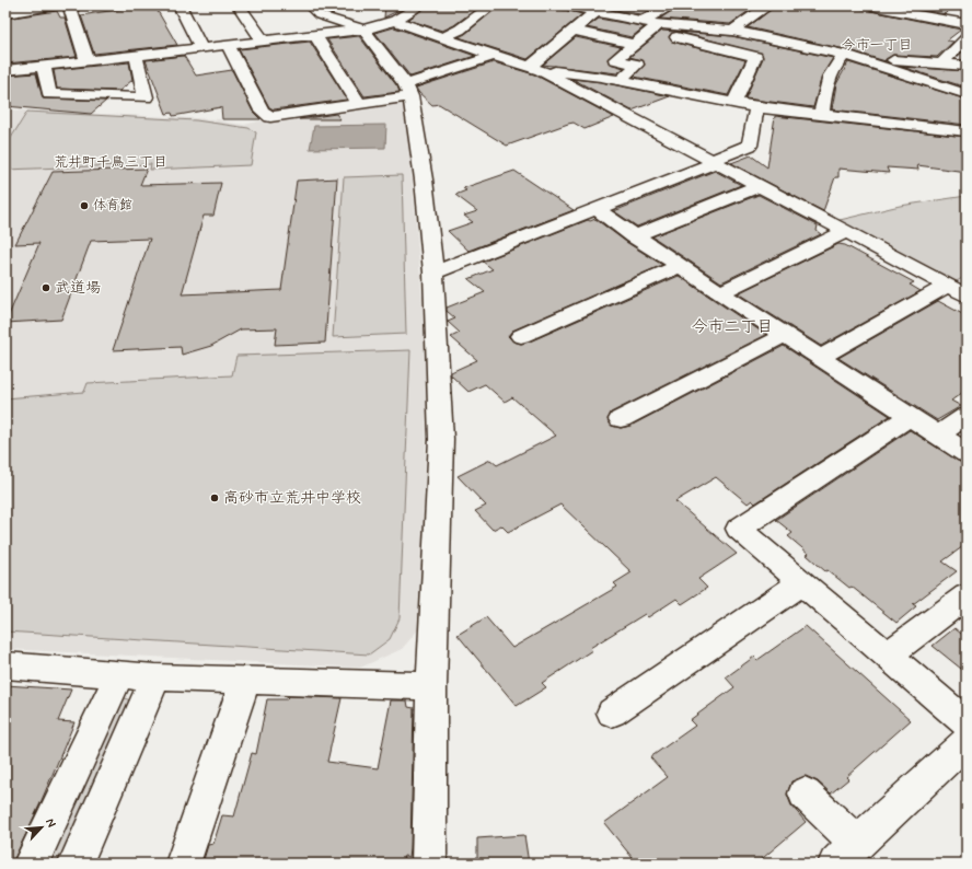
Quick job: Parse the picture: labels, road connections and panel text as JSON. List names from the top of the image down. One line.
{"districts":["今市一丁目","荒井町千鳥三丁目","今市二丁目"],"places":["体育館","武道場","高砂市立荒井中学校"],"north":"top right"}
